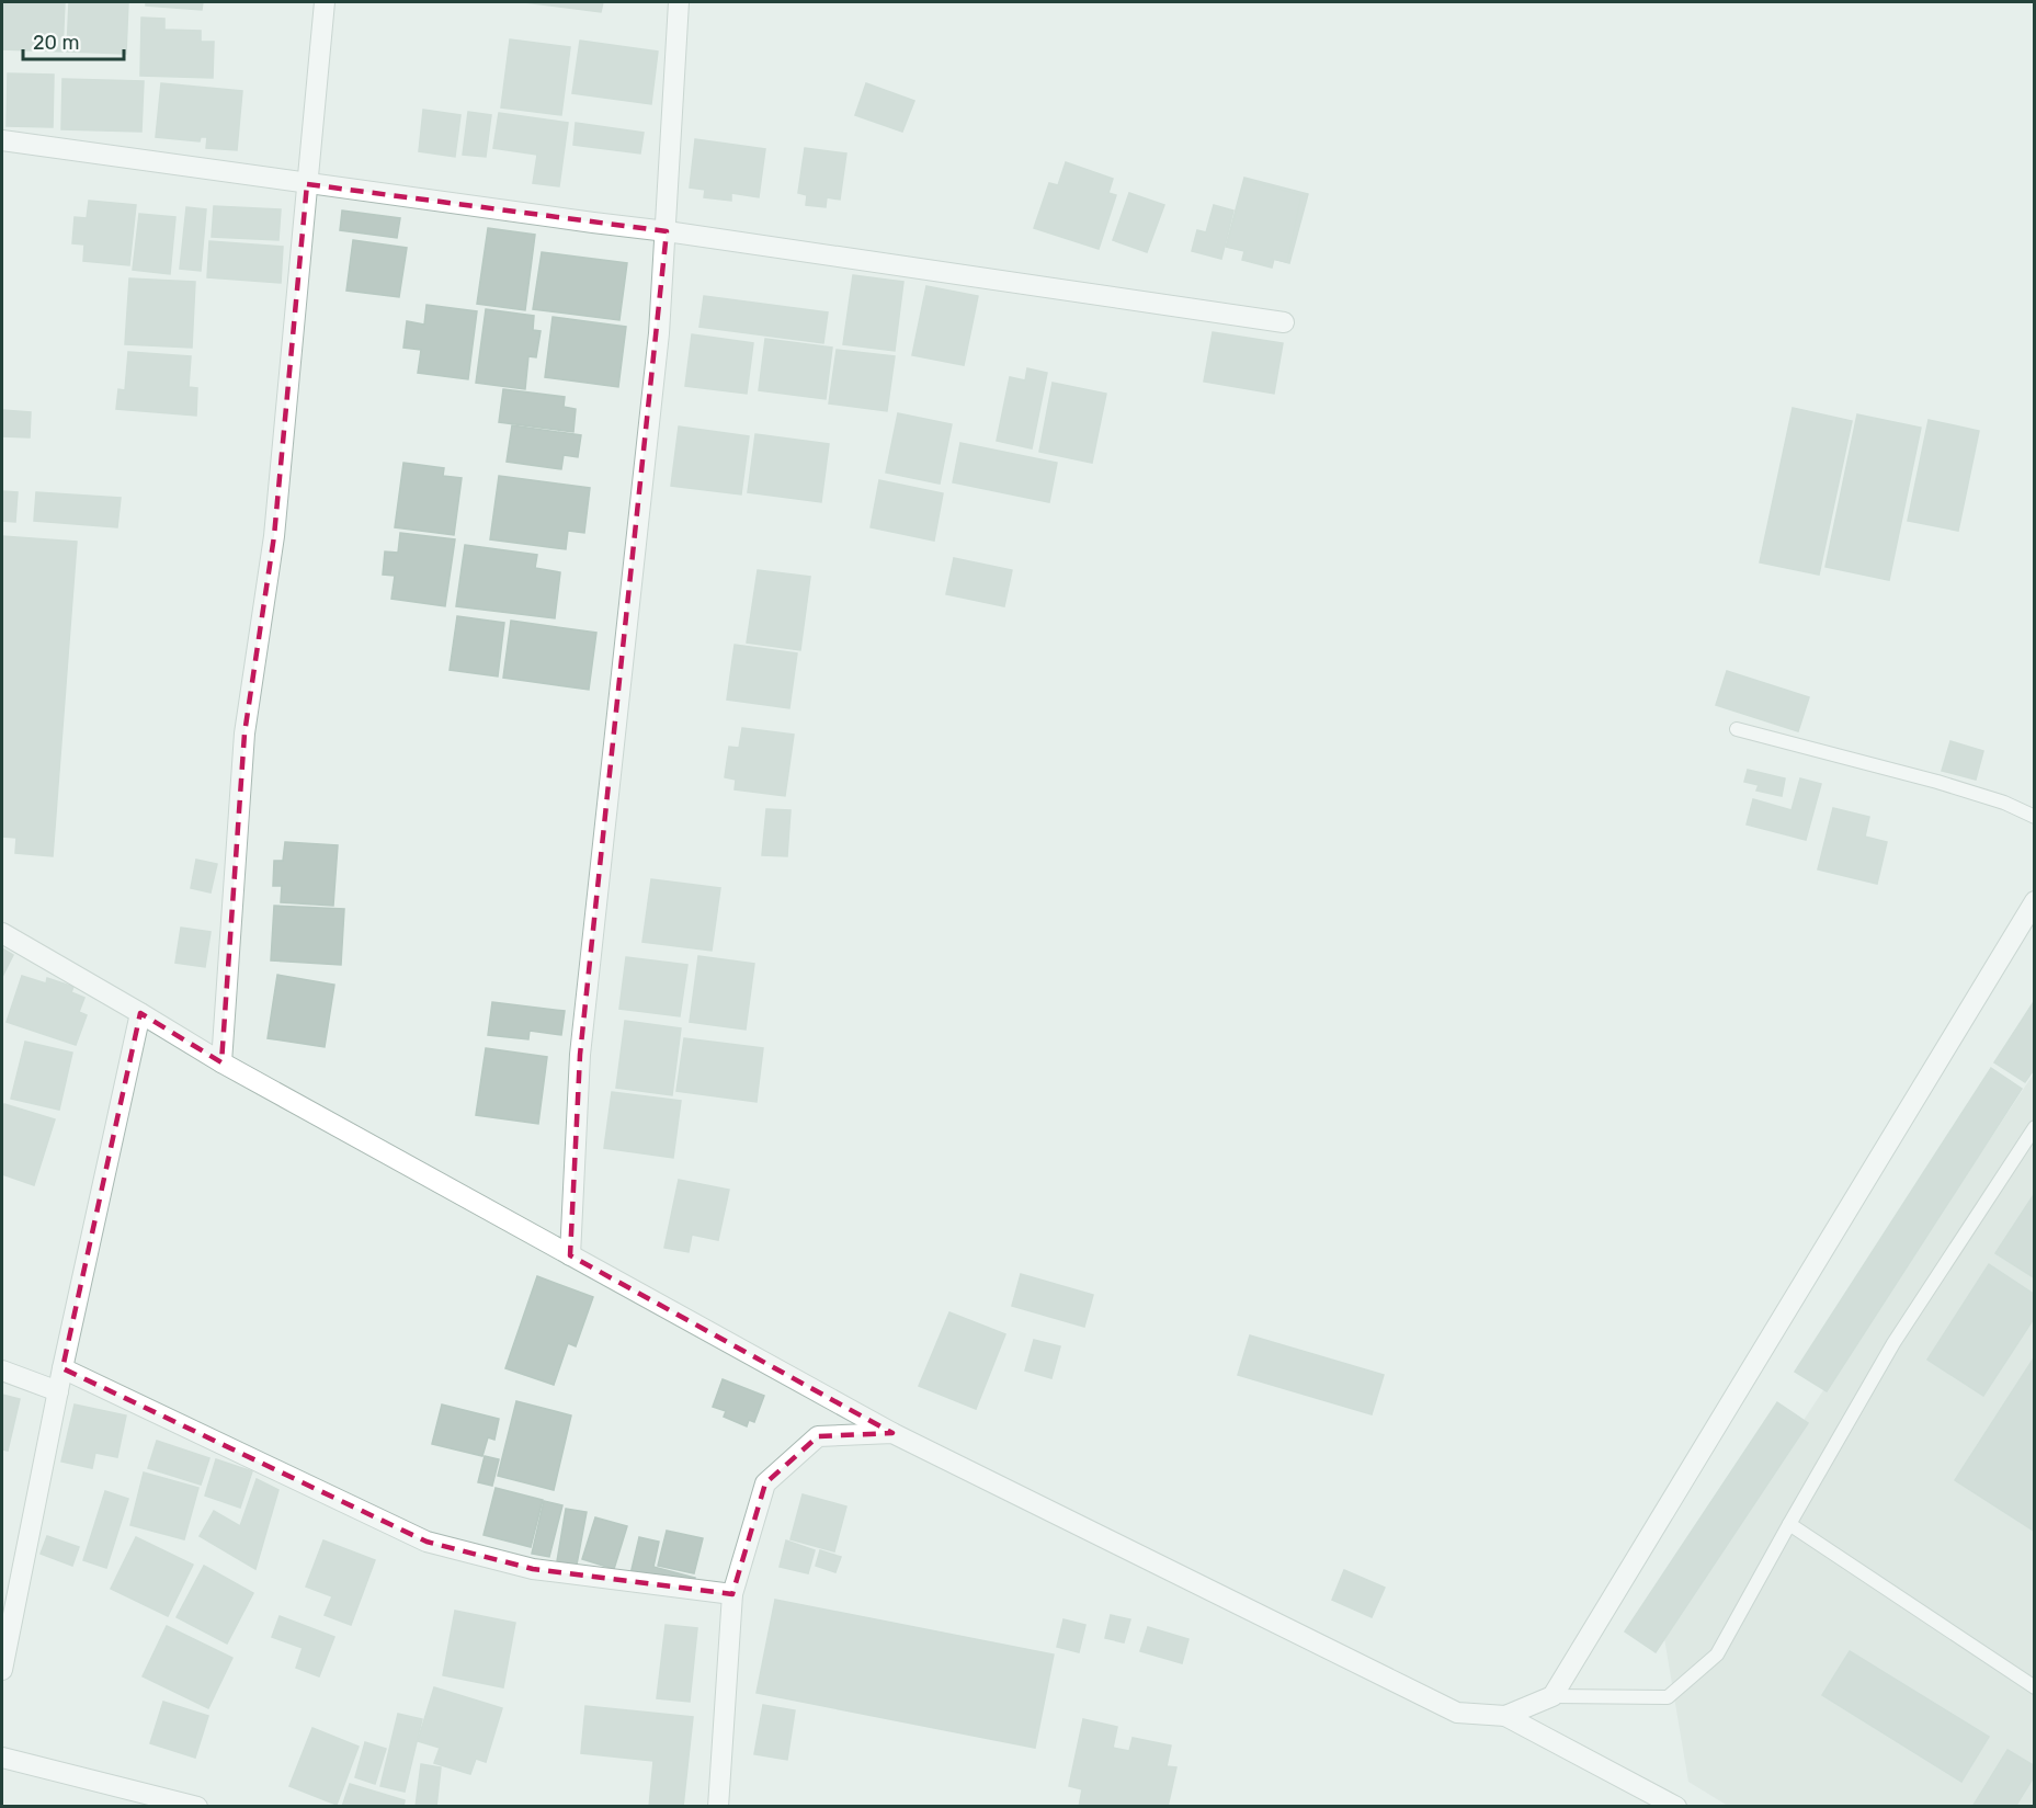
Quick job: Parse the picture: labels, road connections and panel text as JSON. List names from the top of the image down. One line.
{"scale_bar":"20 m"}
